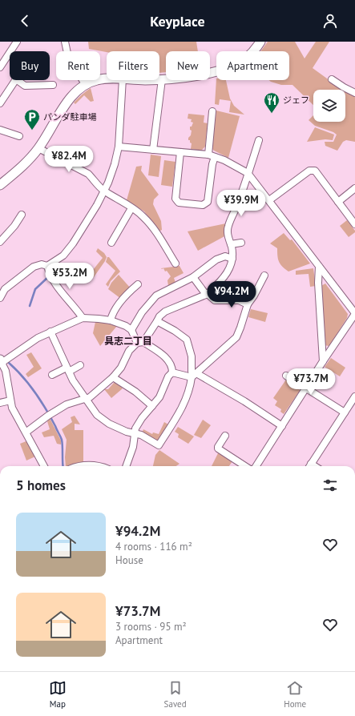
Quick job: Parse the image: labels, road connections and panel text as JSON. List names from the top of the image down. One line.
{"districts":["具志二丁目"],"places":{"restaurant":["ジェフ"],"parking":["パンダ駐車場"]},"page":{"header":"Keyplace","chip":["Buy","Rent","Filters","New","Apartment"],"price":["¥82.4M","¥39.9M","¥53.2M","¥94.2M","¥73.7M"],"heading":"5 homes","list":[{"name":"¥94.2M","note":"4 rooms · 116 m² · House"},{"name":"¥73.7M","note":"3 rooms · 95 m² · Apartment"}],"tabs":["Map","Saved","Home"]}}
